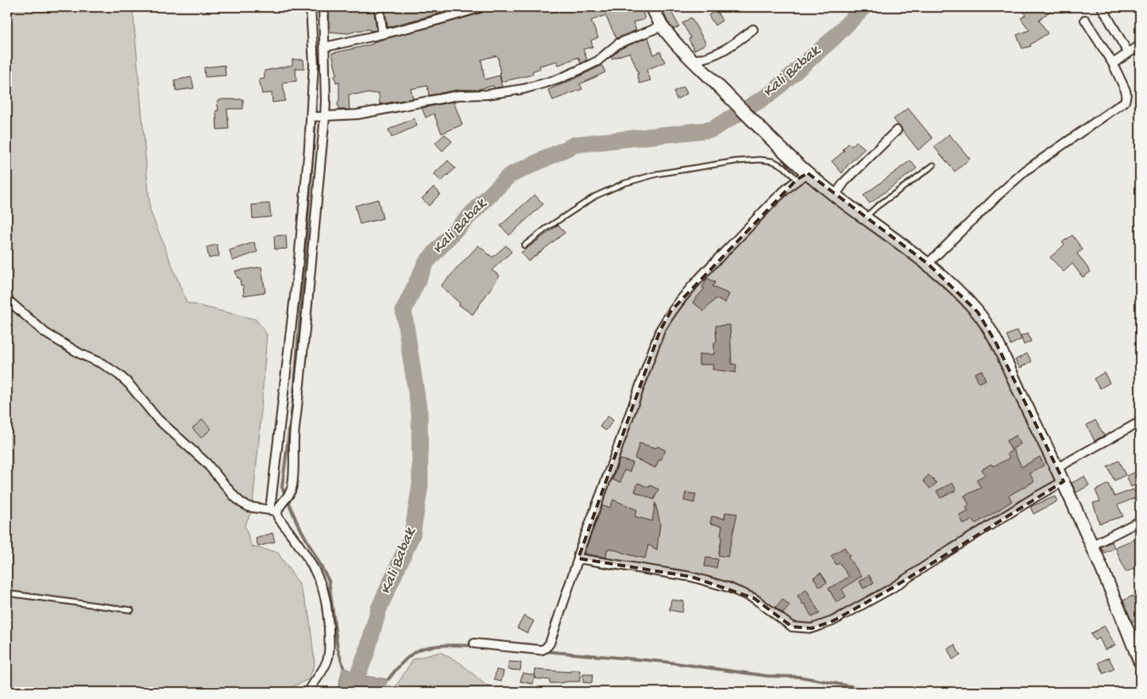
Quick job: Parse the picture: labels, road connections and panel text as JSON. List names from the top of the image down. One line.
{"water":["Kali Babak"]}
